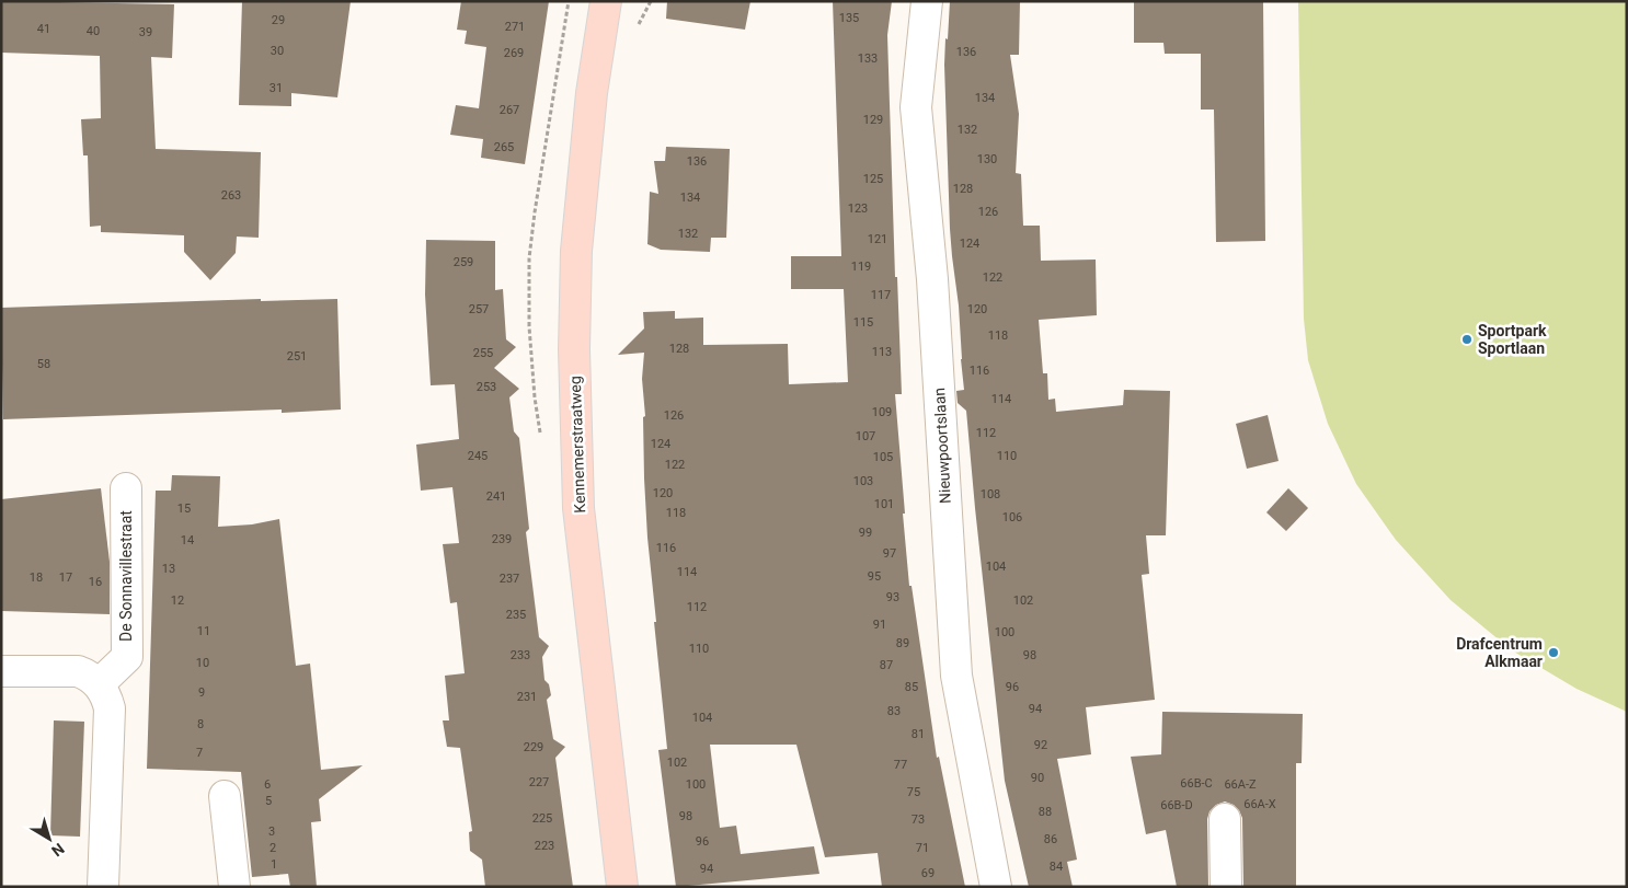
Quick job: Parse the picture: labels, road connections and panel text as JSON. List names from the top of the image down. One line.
{"streets":{"main road":["Kennemerstraatweg"],"street":["Nieuwpoortslaan","De Sonnavillestraat"]},"places":["Sportpark Sportlaan","Drafcentrum Alkmaar"],"house_numbers":["135","29","271","41","40","39","30","136","269","133","31","134","267","129","132","265","130","136","125","128","263","134","123","126","132","121","124","259","119","122","117","257","120","115","118","128","113","255","251","58","116","253","114","109","126","112","107","124","245","110","105","122","103","120","108","241","101","15","118","106","99","239","14","116","97","104","13","114","95","18","17","237","16","93","12","102","112","235","91","11","100","89","110","233","98","10","87","85","96","9","231","94","83","104","8","81","92","229","7","102","77","90","227","66B-C","6","100","66A-Z","75","5","66A-X","66B-D","88","98","225","73","3","86","96","223","2","71","1","84","94","69"],"north":"bottom right"}
